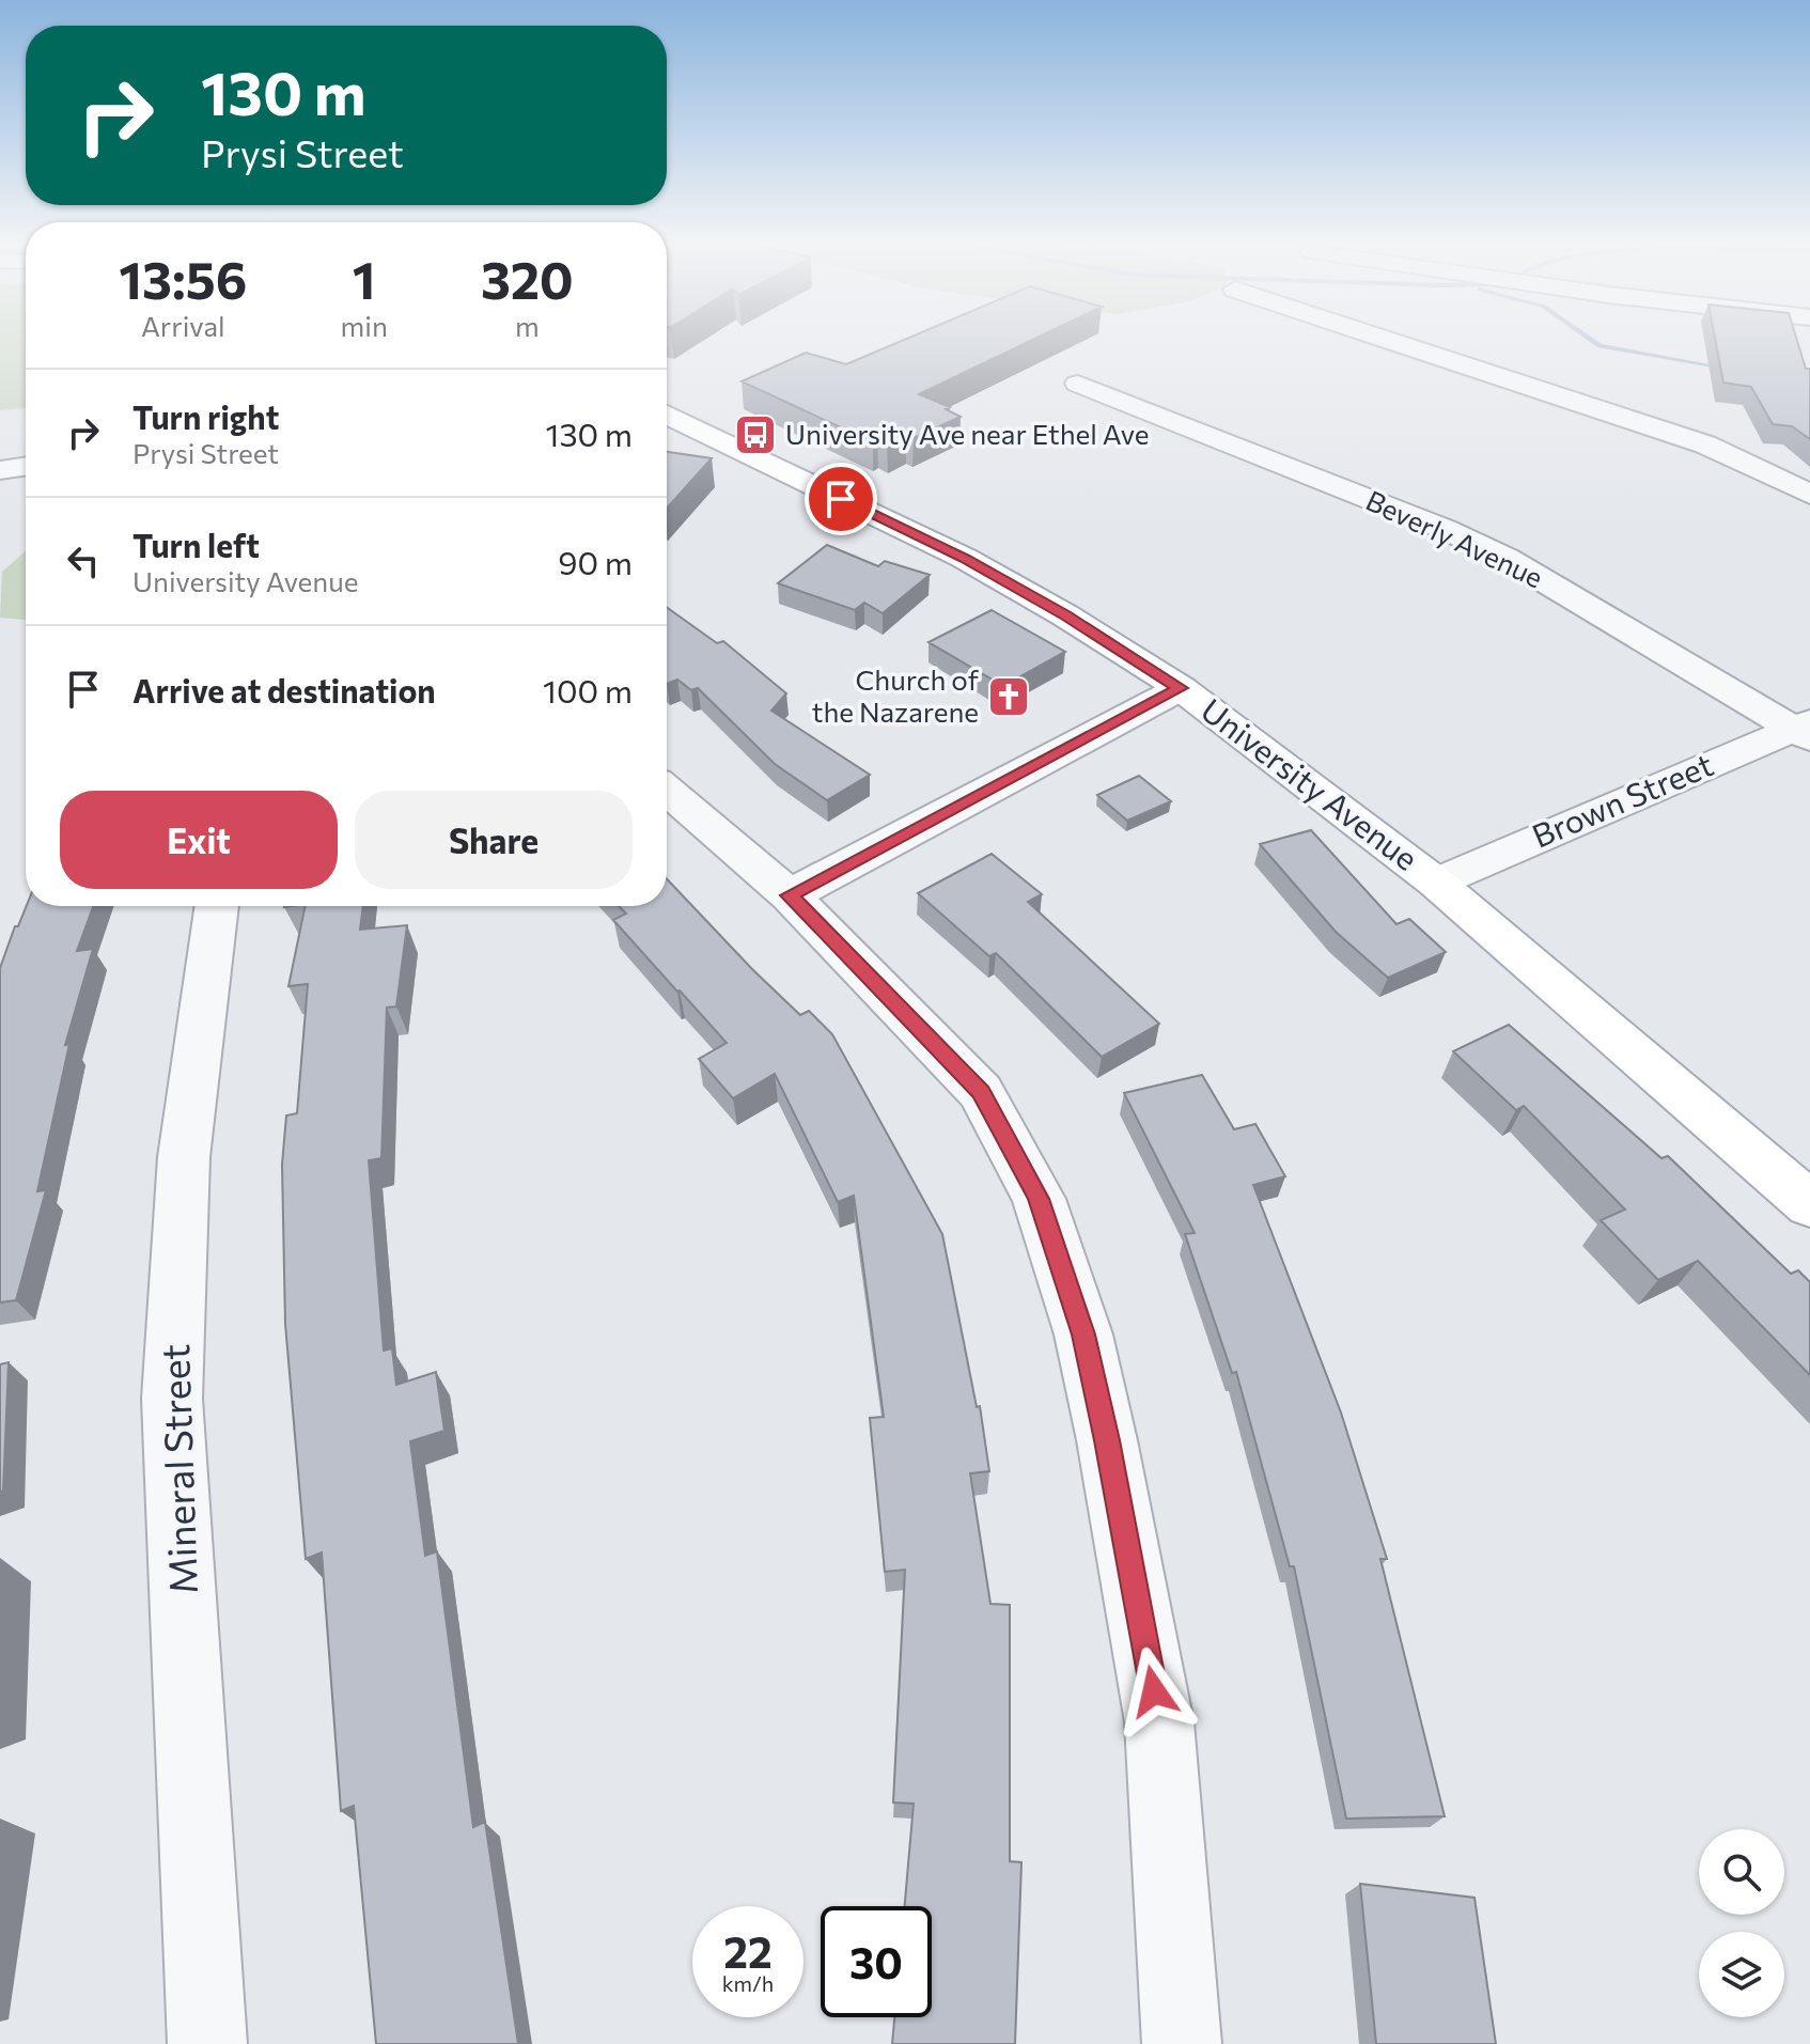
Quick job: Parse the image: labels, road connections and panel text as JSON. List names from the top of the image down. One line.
{"streets":{"main road":["University Avenue"],"street":["Beverly Avenue","Brown Street","Mineral Street"]},"crossings":[["Beverly Avenue","Brown Street"],["University Avenue","Brown Street"]],"places":{"bus stop":["University Ave near Ethel Ave"],"church":["Church of the Nazarene"]},"page":{"turn":["130 m","Prysi Street"],"eta":["13:56","Arrival","1","min","320","m"],"list":[{"name":"Turn right","note":"Prysi Street","value":"130 m"},{"name":"Turn left","note":"University Avenue","value":"90 m"},{"name":"Arrive at destination","value":"100 m"}],"buttons":["Exit","Share"],"speed":"22 km/h","limit":"30"}}
